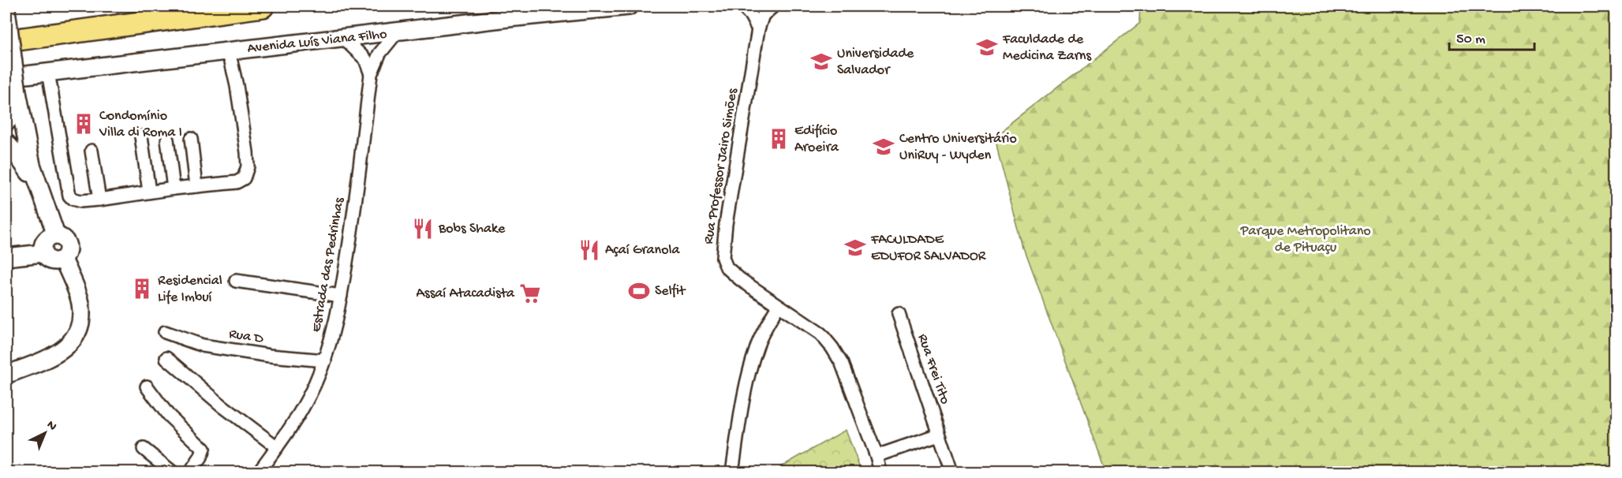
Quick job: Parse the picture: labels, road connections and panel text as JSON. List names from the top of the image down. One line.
{"streets":{"main road":["Avenida Luís Viana Filho"],"street":["Rua Professor Jairo Simões","Estrada das Pedrinhas","Rua D","Rua Frei Tito"]},"crossings":[["Avenida Luís Viana Filho","Estrada das Pedrinhas"],["Estrada das Pedrinhas","Rua D"]],"parks":["Parque Metropolitano de Pituaçu"],"places":{"school or university":["Faculdade de Medicina Zarns","Universidade Salvador","Centro Universitário UniRuy - Wyden","FACULDADE EDUFOR SALVADOR"],"building":["Condomínio Villa di Roma I","Edifício Aroeira","Residencial Life Imbuí"],"restaurant":["Bobs Shake","Açaí Granola"],"sports":["Selfit"],"supermarket":["Assaí Atacadista"]},"scale_bar":"50 m","north":"top right"}
